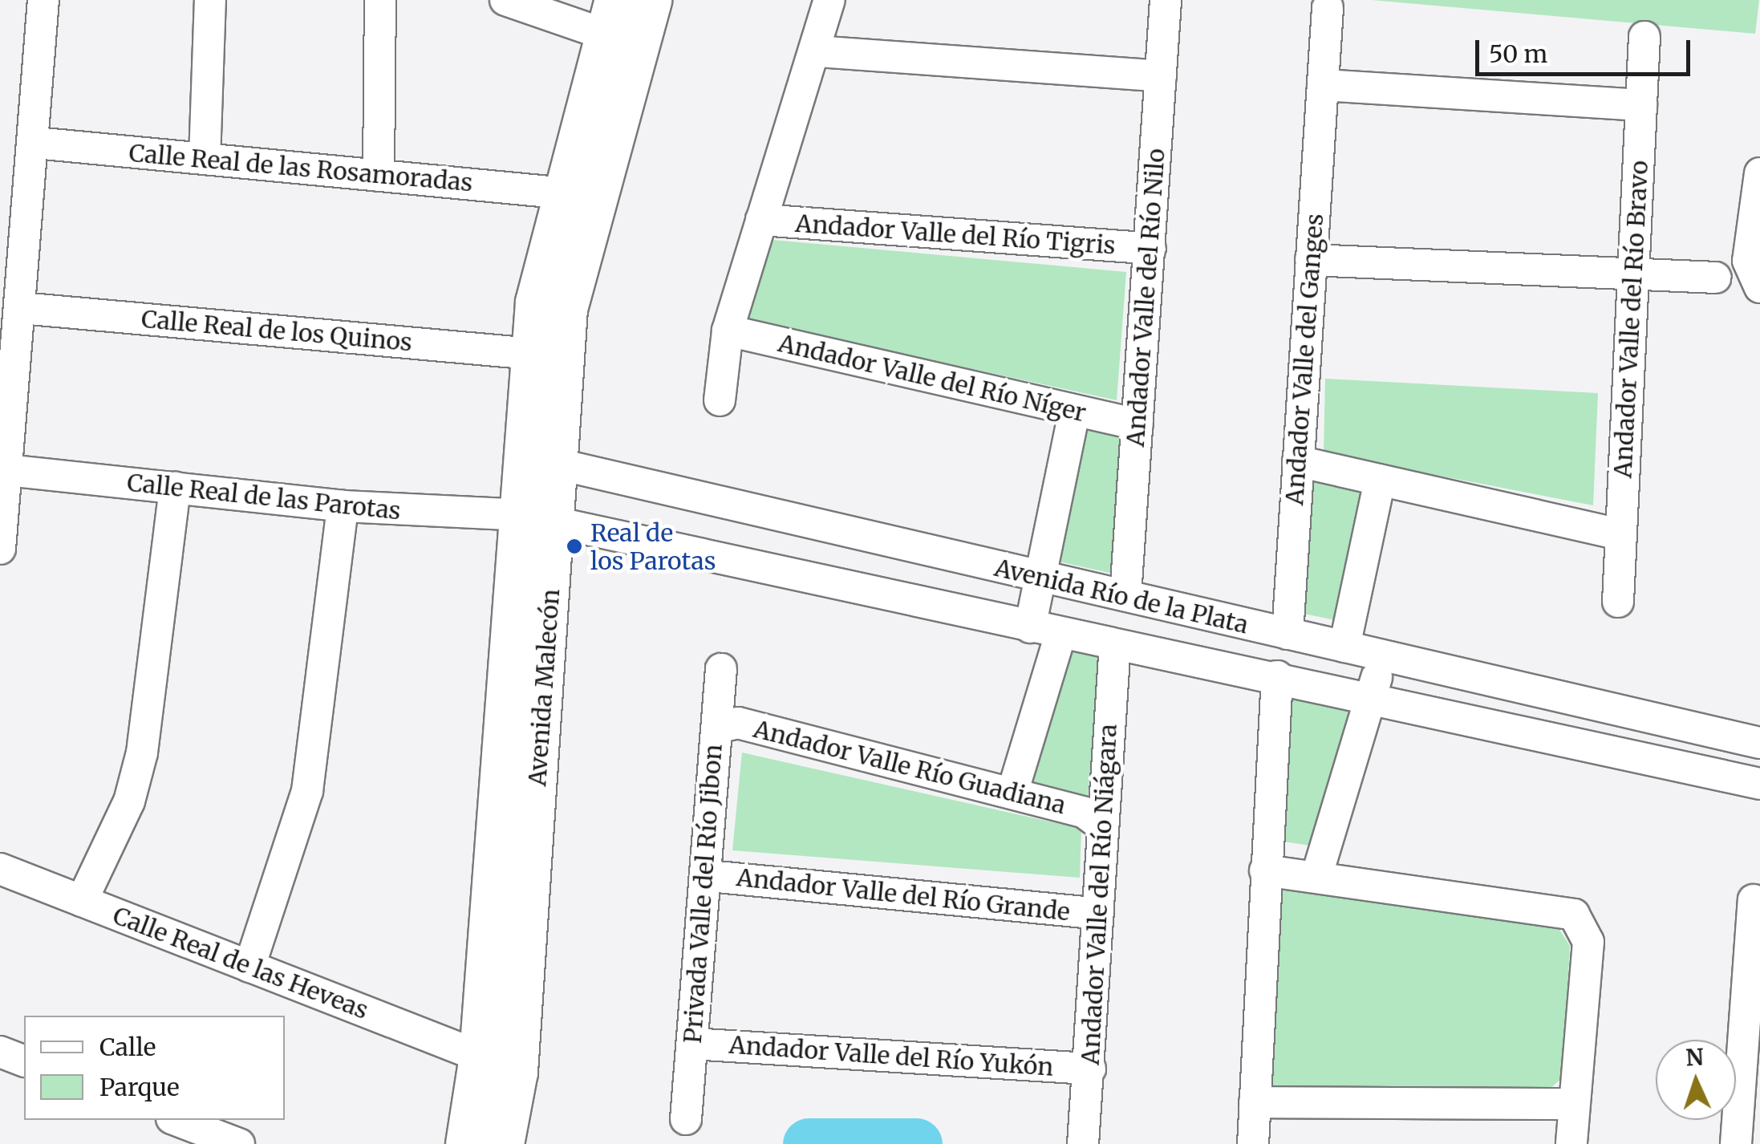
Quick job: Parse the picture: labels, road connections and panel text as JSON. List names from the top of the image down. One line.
{"streets":{"street":["Calle Real de las Rosamoradas","Andador Valle del Río Tigris","Andador Valle del Río Nilo","Andador Valle del Río Bravo","Calle Real de los Quinos","Andador Valle del Ganges","Andador Valle del Río Níger","Calle Real de las Parotas","Avenida Río de la Plata","Avenida Malecón","Andador Valle Río Guadiana","Privada Valle del Río Jibon","Andador Valle del Río Grande","Andador Valle del Río Niágara","Calle Real de las Heveas","Andador Valle del Río Yukón"]},"crossings":[["Calle Real de las Rosamoradas","Avenida Malecón"],["Andador Valle del Río Tigris","Andador Valle del Río Nilo"],["Andador Valle del Río Nilo","Andador Valle del Río Níger"],["Andador Valle del Río Nilo","Avenida Río de la Plata"],["Calle Real de los Quinos","Avenida Malecón"],["Andador Valle del Ganges","Avenida Río de la Plata"],["Calle Real de las Parotas","Avenida Río de la Plata"],["Calle Real de las Parotas","Avenida Malecón"],["Avenida Río de la Plata","Avenida Malecón"],["Avenida Río de la Plata","Andador Valle del Río Niágara"],["Avenida Malecón","Calle Real de las Heveas"],["Andador Valle Río Guadiana","Privada Valle del Río Jibon"],["Andador Valle Río Guadiana","Andador Valle del Río Niágara"],["Privada Valle del Río Jibon","Andador Valle del Río Grande"],["Privada Valle del Río Jibon","Andador Valle del Río Yukón"],["Andador Valle del Río Grande","Andador Valle del Río Niágara"],["Andador Valle del Río Niágara","Andador Valle del Río Yukón"]],"places":["Real de los Parotas"],"legend":["Calle","Parque"],"scale_bar":"50 m","north":"top"}
